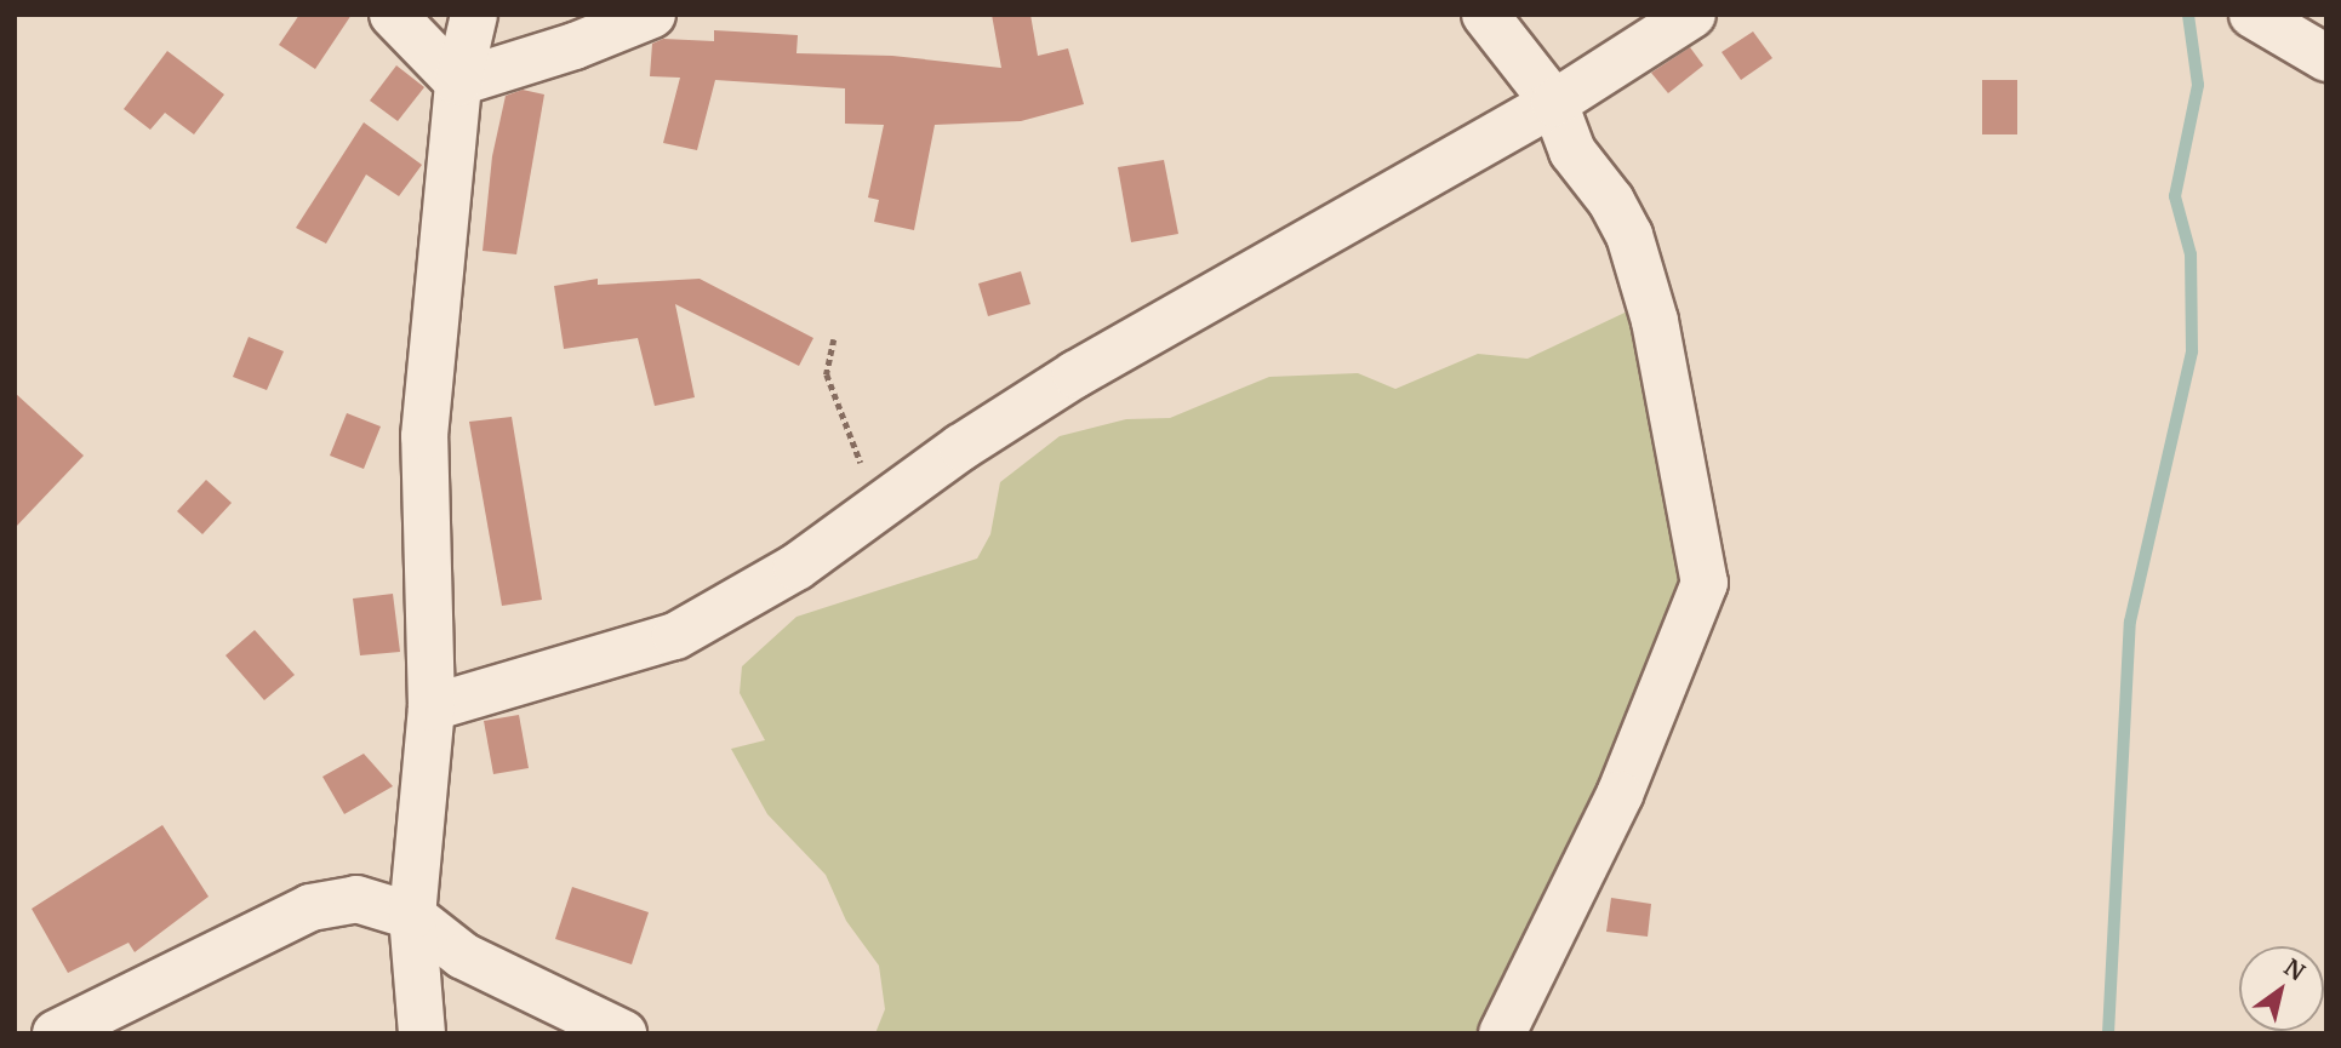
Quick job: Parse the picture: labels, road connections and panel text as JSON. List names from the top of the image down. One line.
{"north":"top right"}
